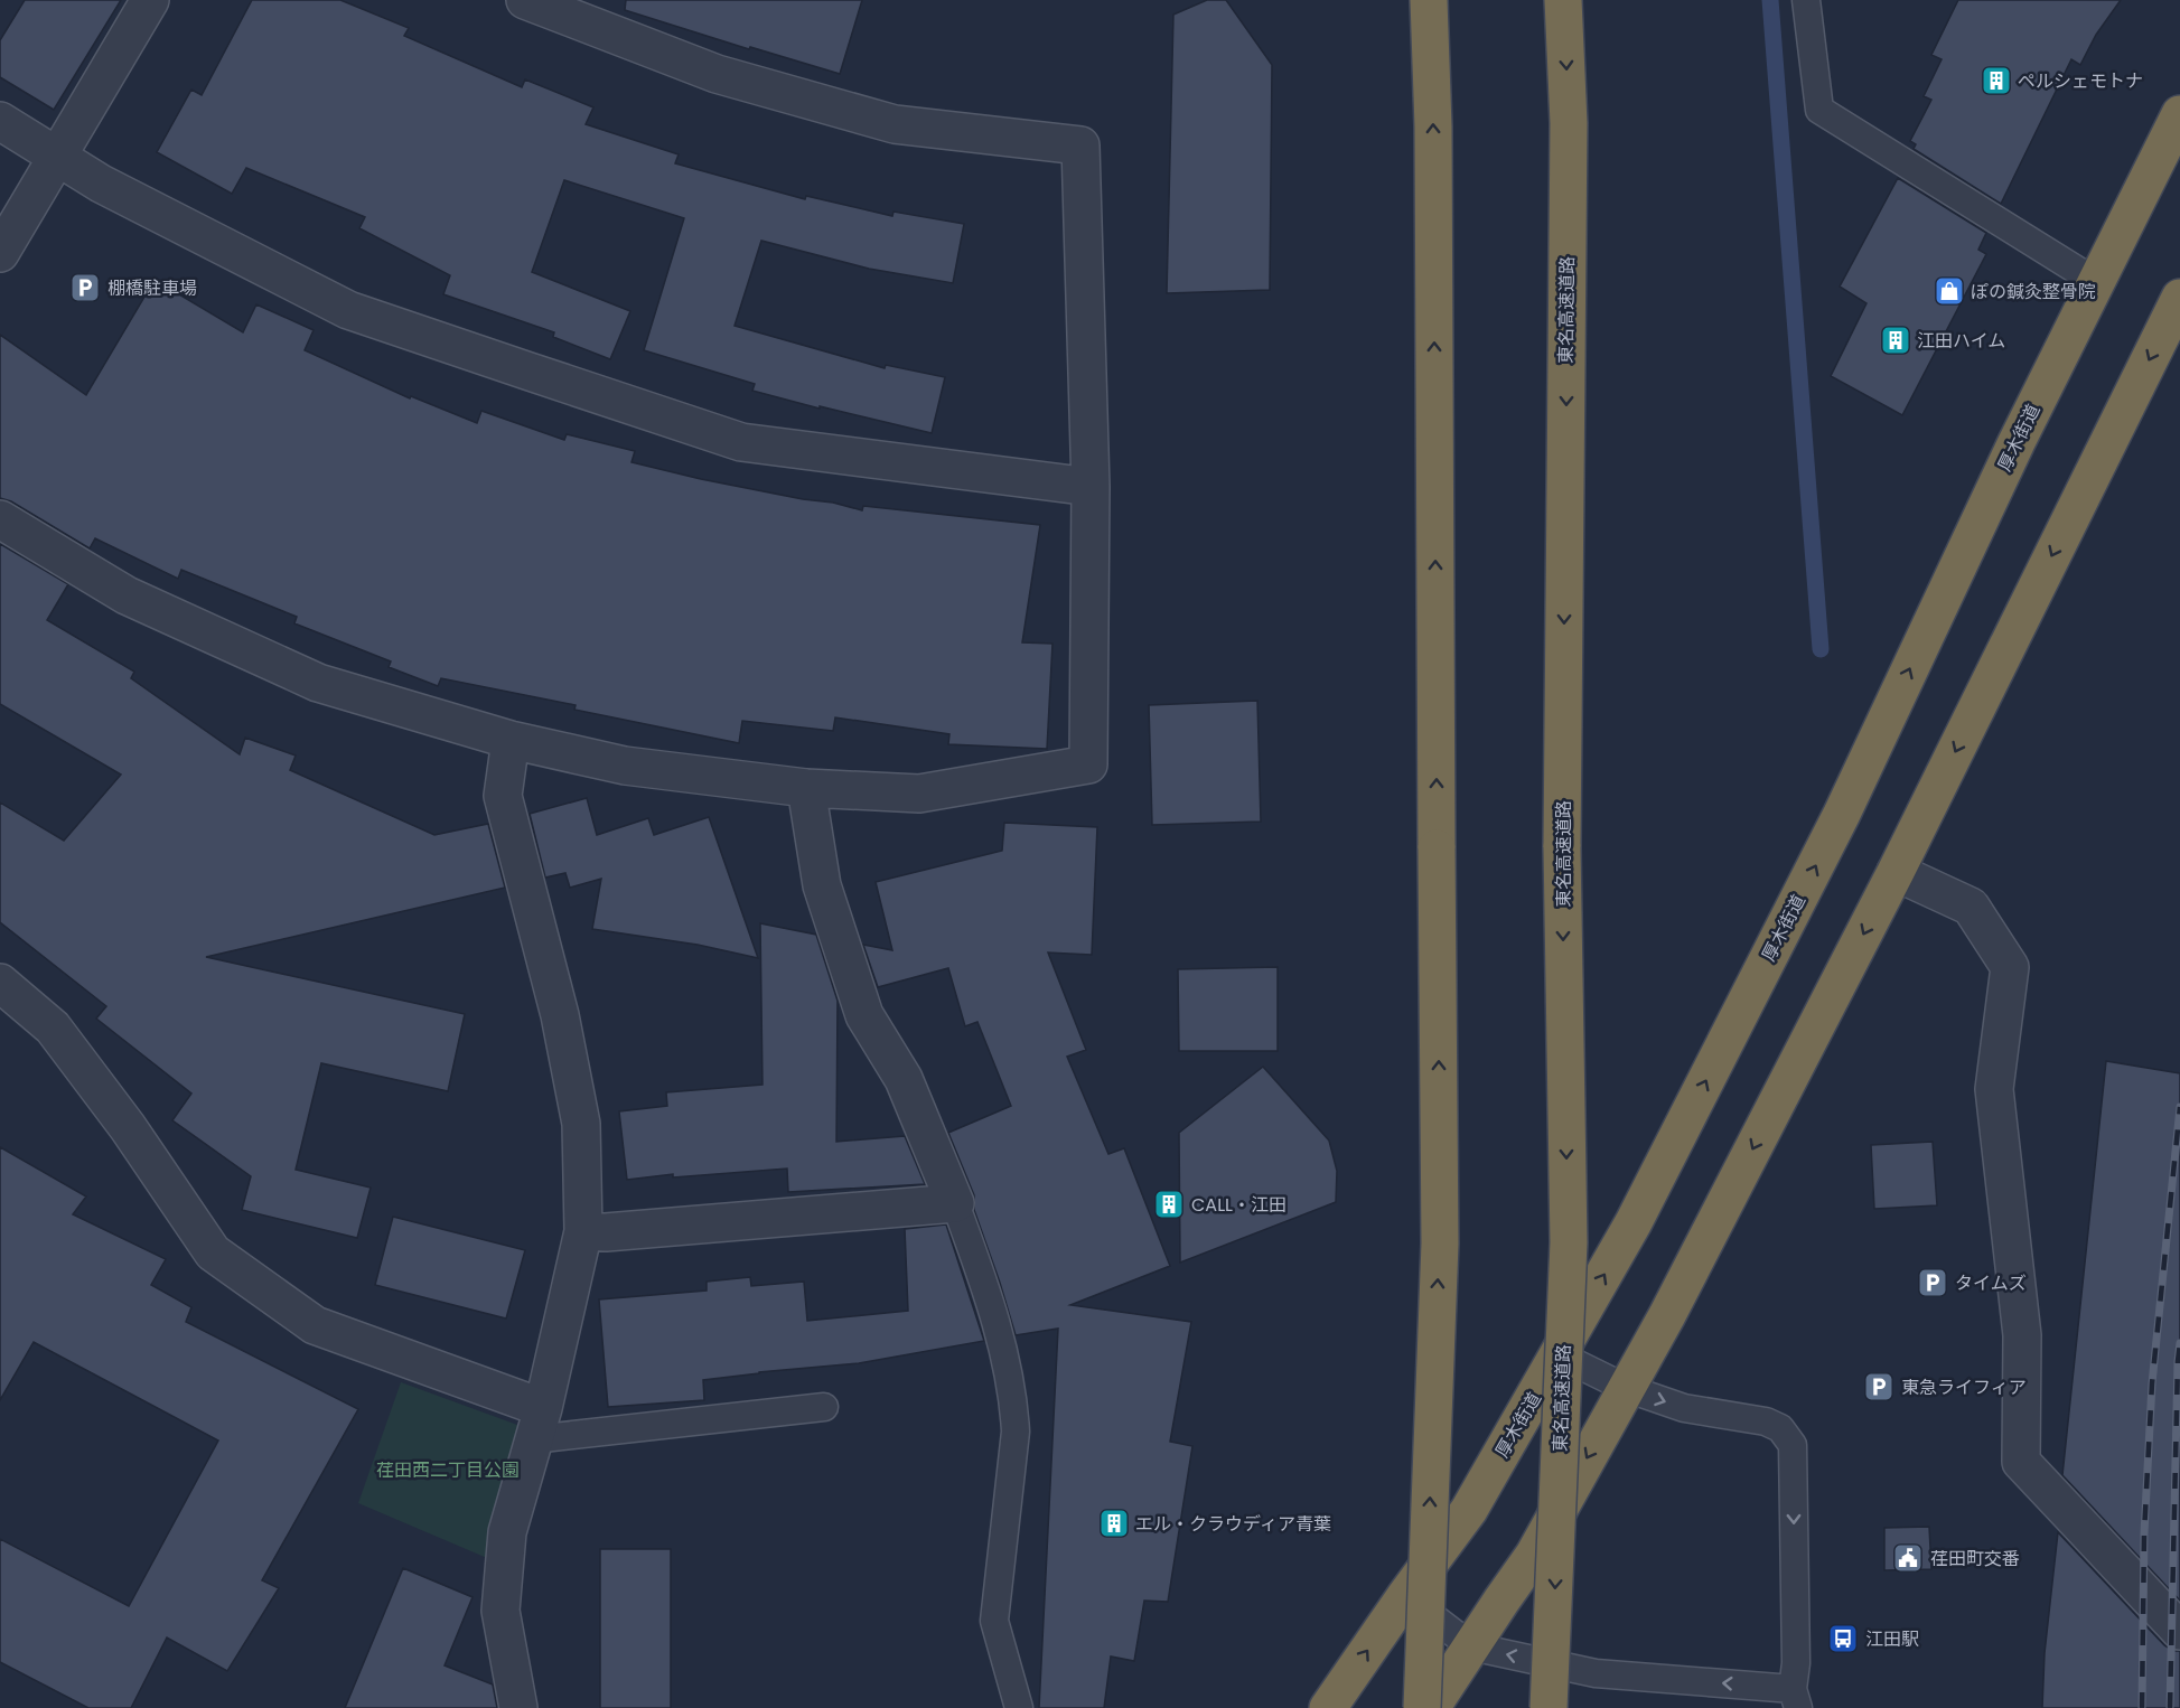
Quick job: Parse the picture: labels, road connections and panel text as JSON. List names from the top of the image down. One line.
{"streets":{"highway":["東名高速道路","厚木街道"]},"parks":["荏田西二丁目公園"],"places":{"building":["ペルシェモトナ","江田ハイム","CALL・江田","エル・クラウディア青葉"],"parking":["棚橋駐車場","タイムズ","東急ライフィア"],"shop":["ぽの鍼灸整骨院"],"public building":["荏田町交番"],"bus stop":["江田駅"]}}
